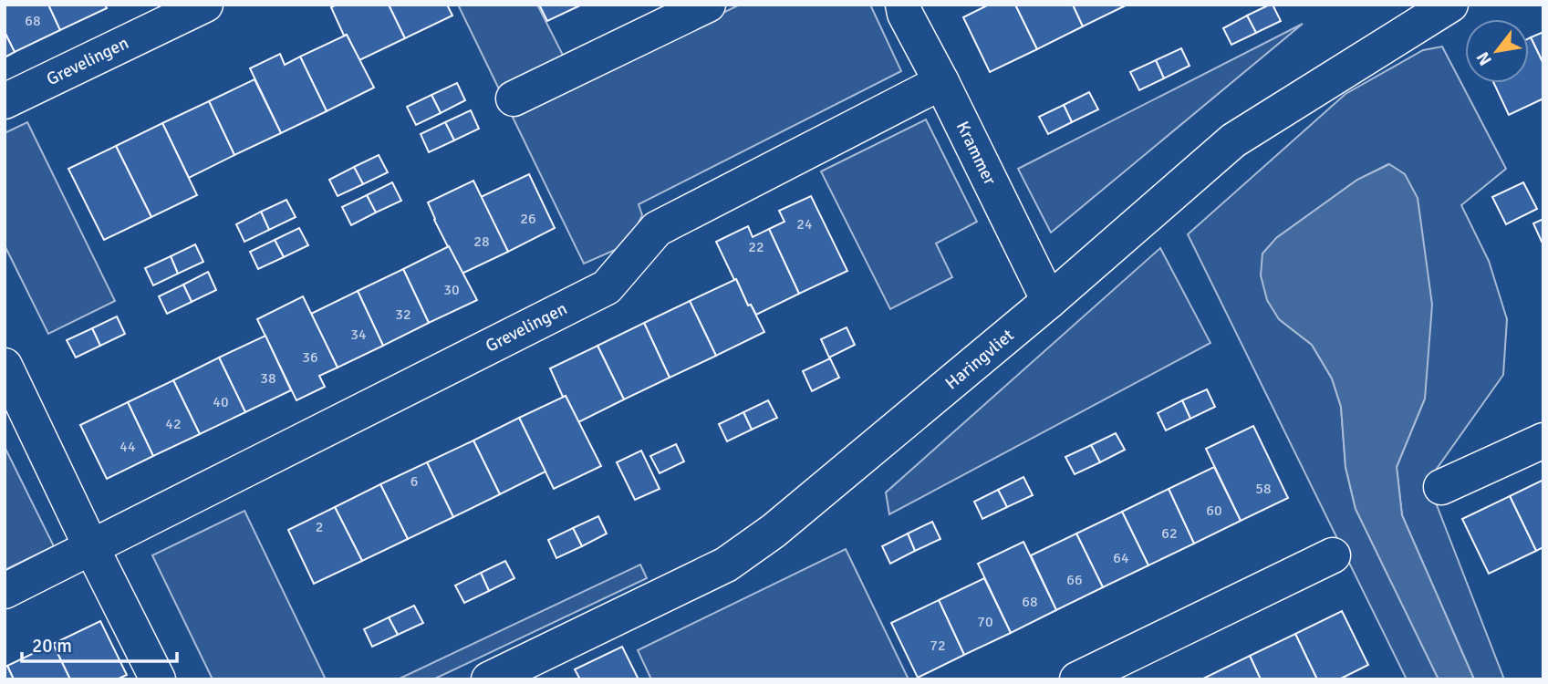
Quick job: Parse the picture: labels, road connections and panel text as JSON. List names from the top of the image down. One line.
{"streets":{"street":["Grevelingen","Krammer","Haringvliet"]},"crossings":[["Grevelingen","Krammer"],["Krammer","Haringvliet"]],"house_numbers":["68","26","24","28","22","30","32","34","36","38","40","42","44","6","58","60","2","62","64","66","68","70","72"],"scale_bar":"20 m","north":"bottom left"}
